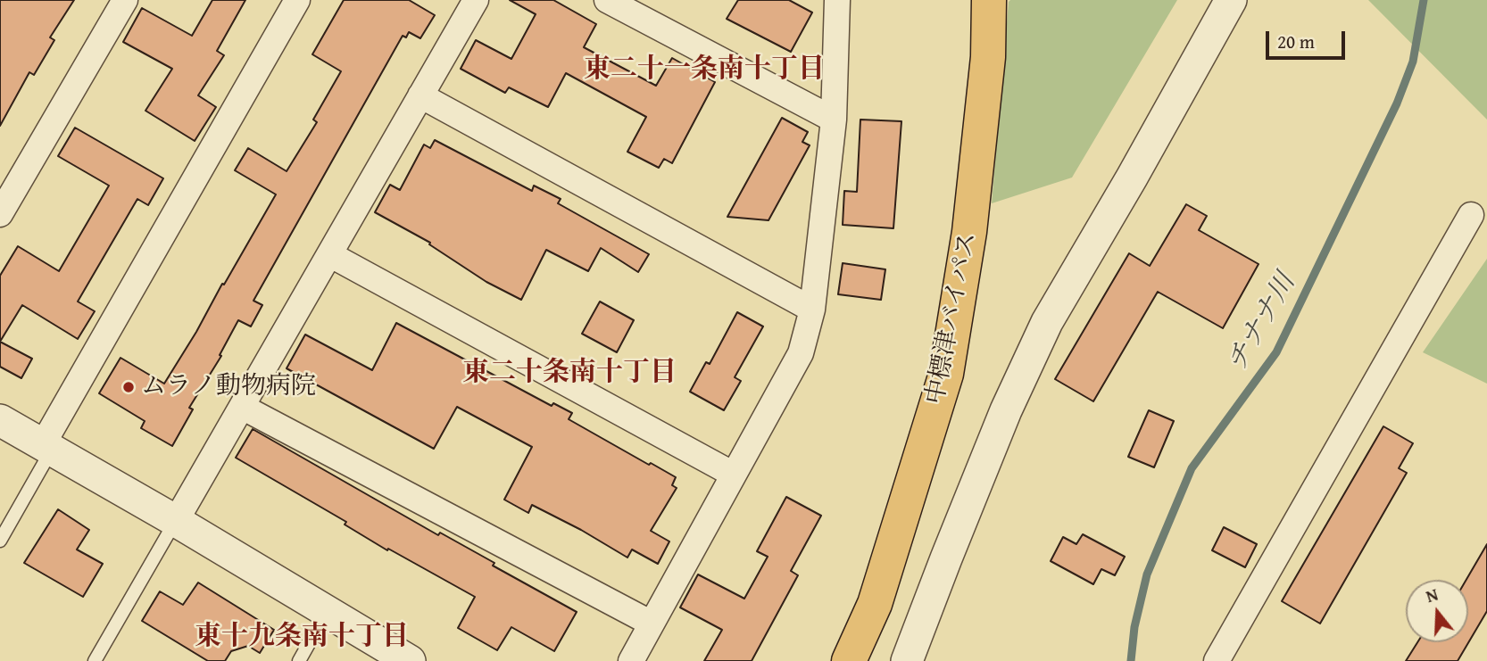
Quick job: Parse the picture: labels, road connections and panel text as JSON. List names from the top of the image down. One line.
{"streets":{"highway":["中標津バイパス"]},"districts":["東二十一条南十丁目","東二十条南十丁目","東十九条南十丁目"],"water":["チナナ川"],"places":["ムラノ動物病院"],"scale_bar":"20 m","north":"top"}
